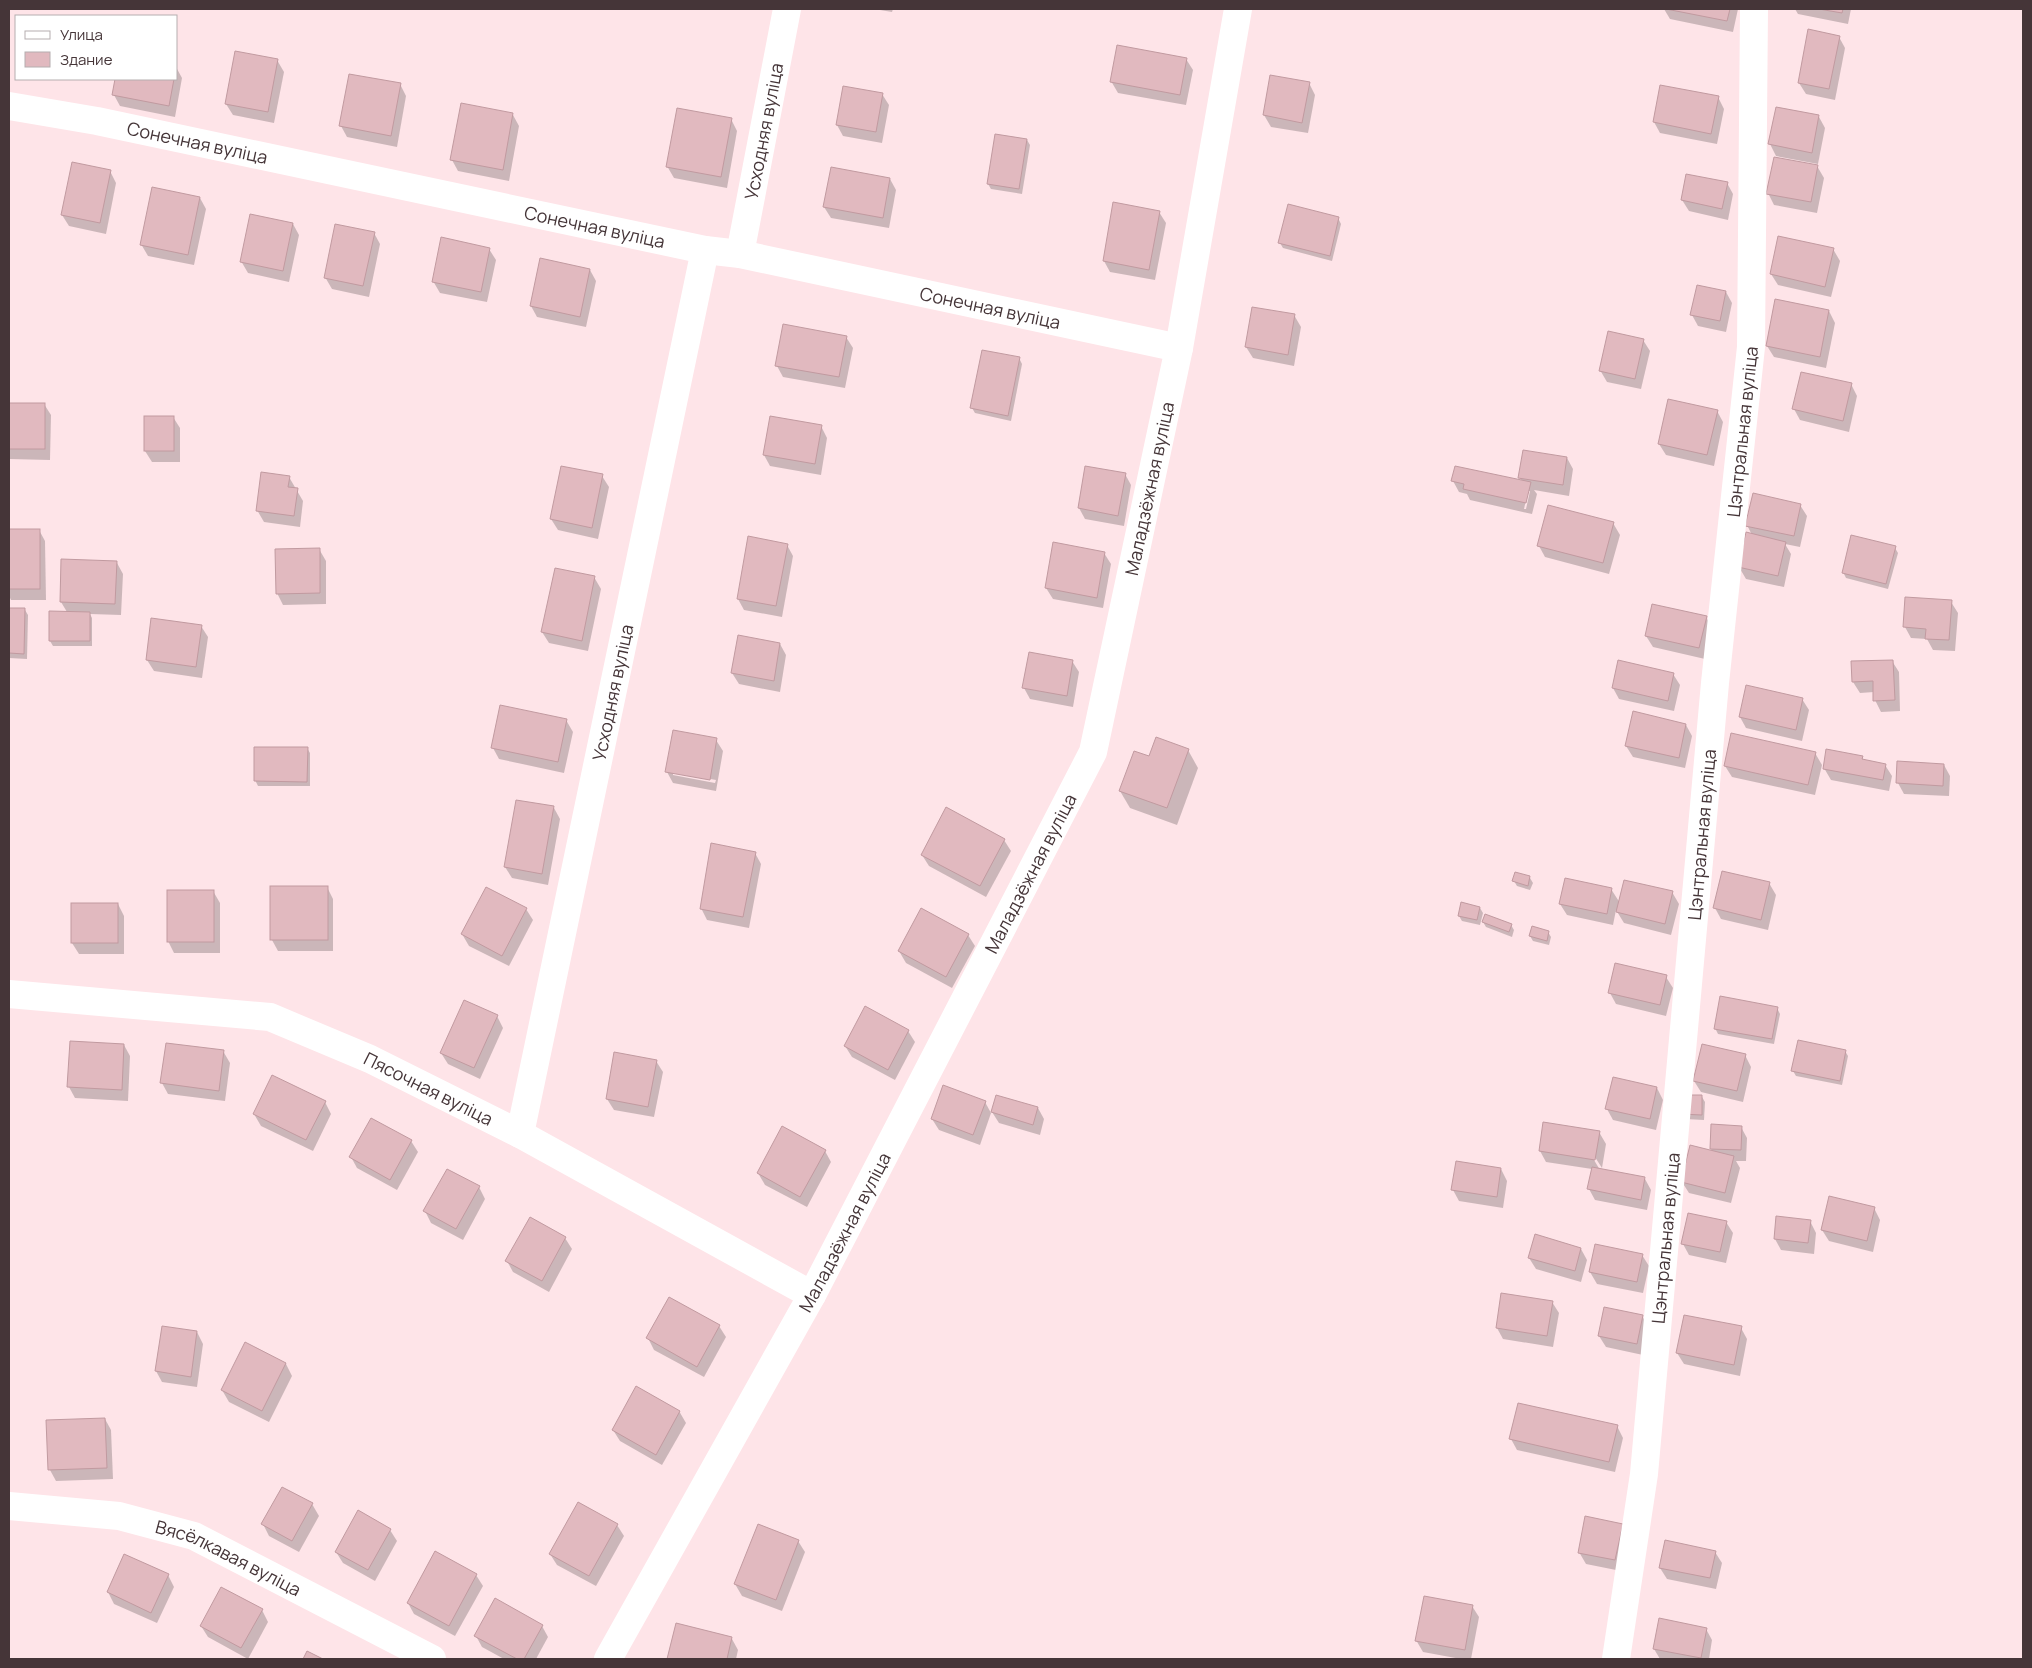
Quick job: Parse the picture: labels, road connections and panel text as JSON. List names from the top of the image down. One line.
{"streets":{"street":["Усходняя вуліца","Сонечная вуліца","Цэнтральная вуліца","Маладзёжная вуліца","Пясочная вуліца","Вясёлкавая вуліца"]},"crossings":[["Усходняя вуліца","Сонечная вуліца"],["Усходняя вуліца","Пясочная вуліца"],["Сонечная вуліца","Маладзёжная вуліца"],["Маладзёжная вуліца","Пясочная вуліца"]],"legend":["Улица","Здание"]}
